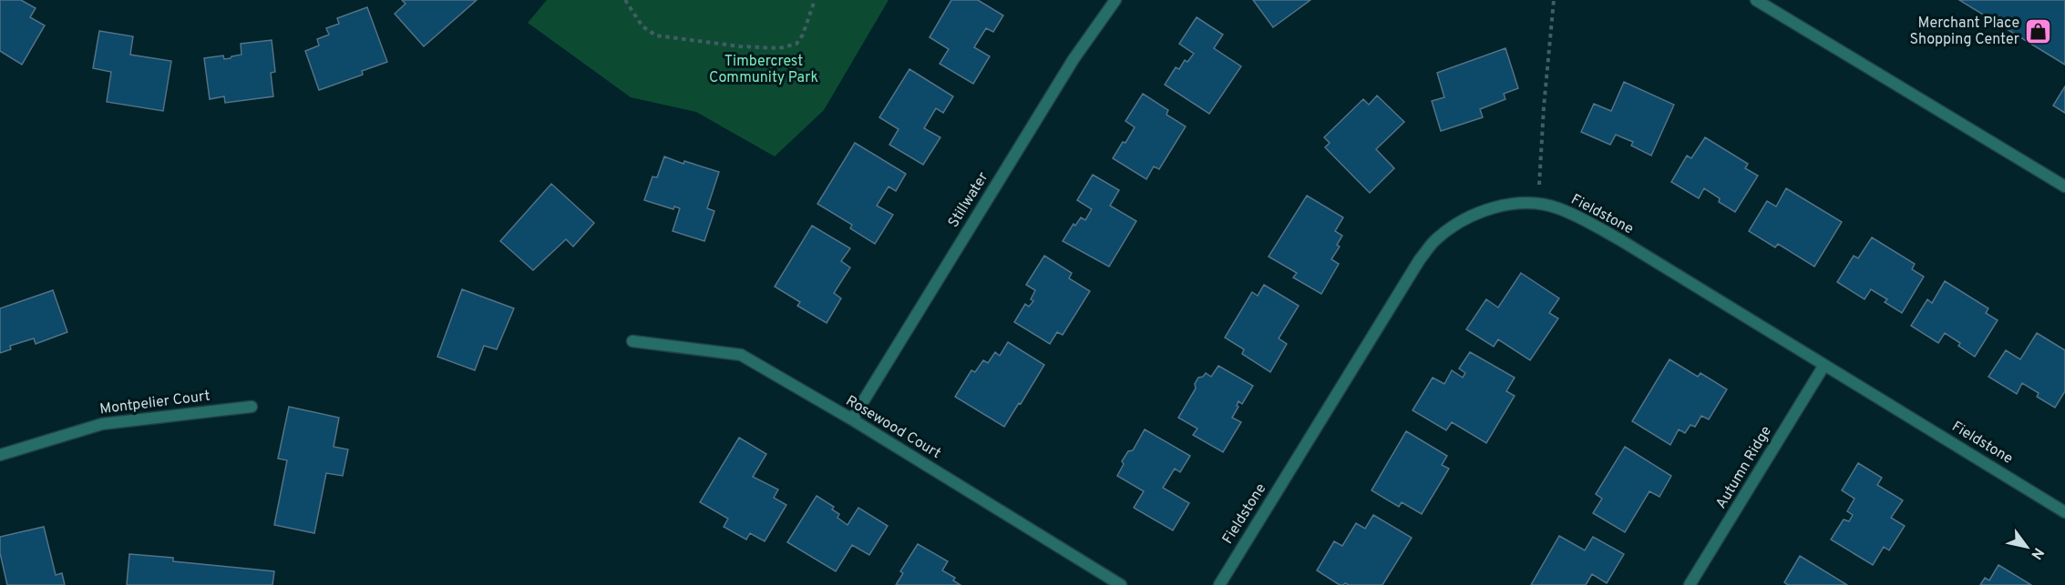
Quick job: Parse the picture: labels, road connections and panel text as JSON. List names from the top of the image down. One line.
{"streets":{"street":["Stillwater","Fieldstone","Montpelier Court","Rosewood Court","Autumn Ridge"]},"crossings":[["Stillwater","Rosewood Court"],["Fieldstone","Autumn Ridge"]],"parks":["Timbercrest Community Park"],"places":{"shop":["Merchant Place Shopping Center"]},"north":"bottom right"}
